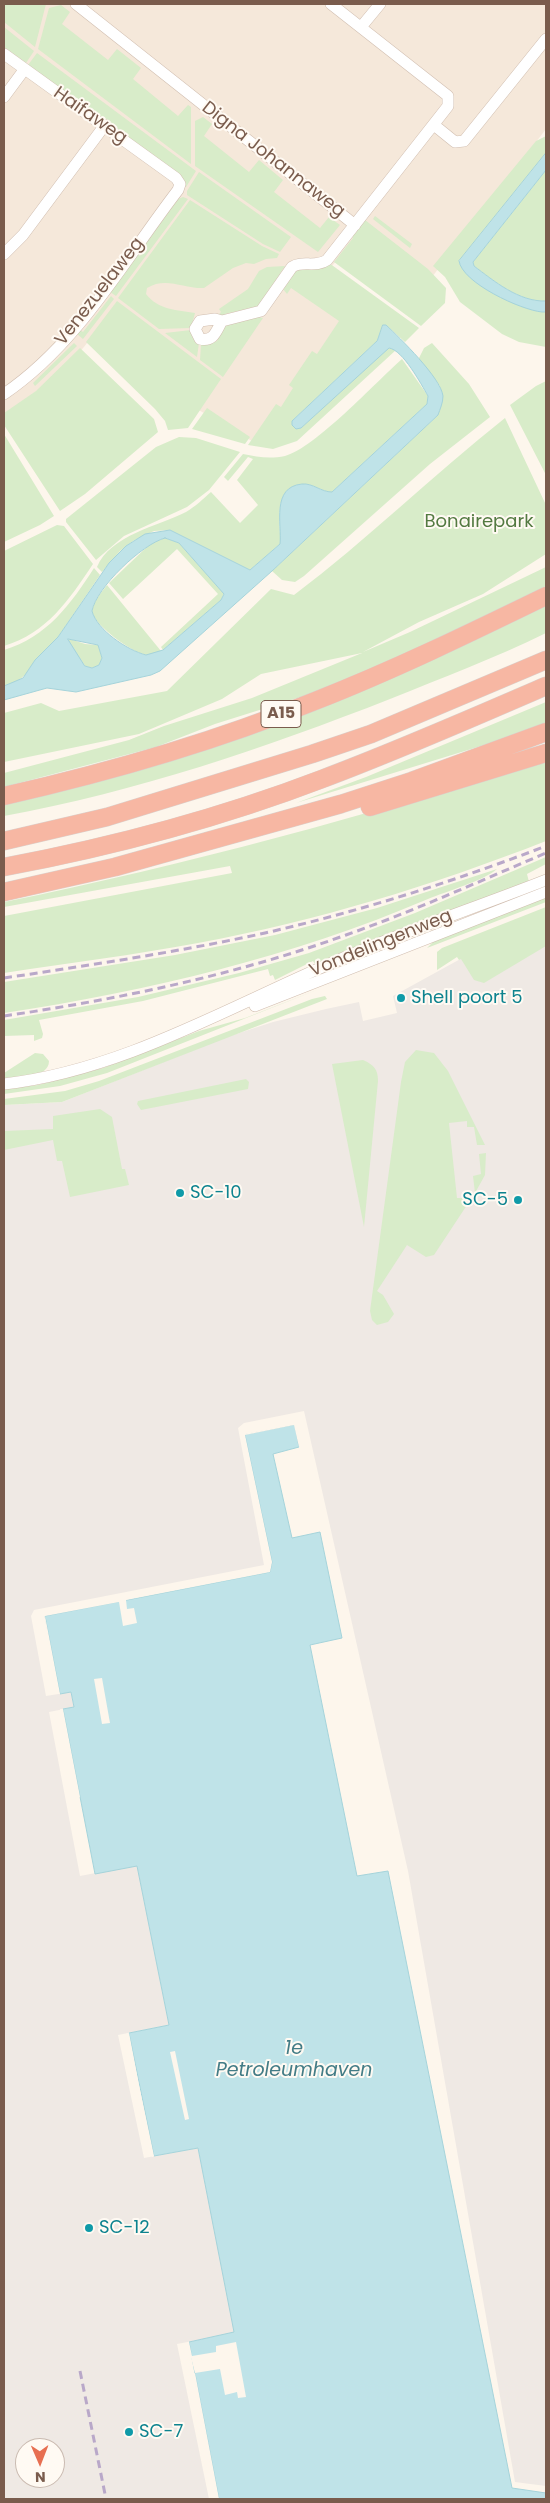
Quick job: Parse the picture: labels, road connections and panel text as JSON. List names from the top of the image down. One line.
{"streets":{"highway":["A15"],"street":["Haifaweg","Digna Johannaweg","Venezuelaweg","Vondelingenweg"]},"crossings":[["Haifaweg","Venezuelaweg"]],"water":["1e Petroleumhaven"],"parks":["Bonairepark"],"places":["Shell poort 5","SC-10","SC-5","SC-12","SC-7"],"north":"bottom"}
